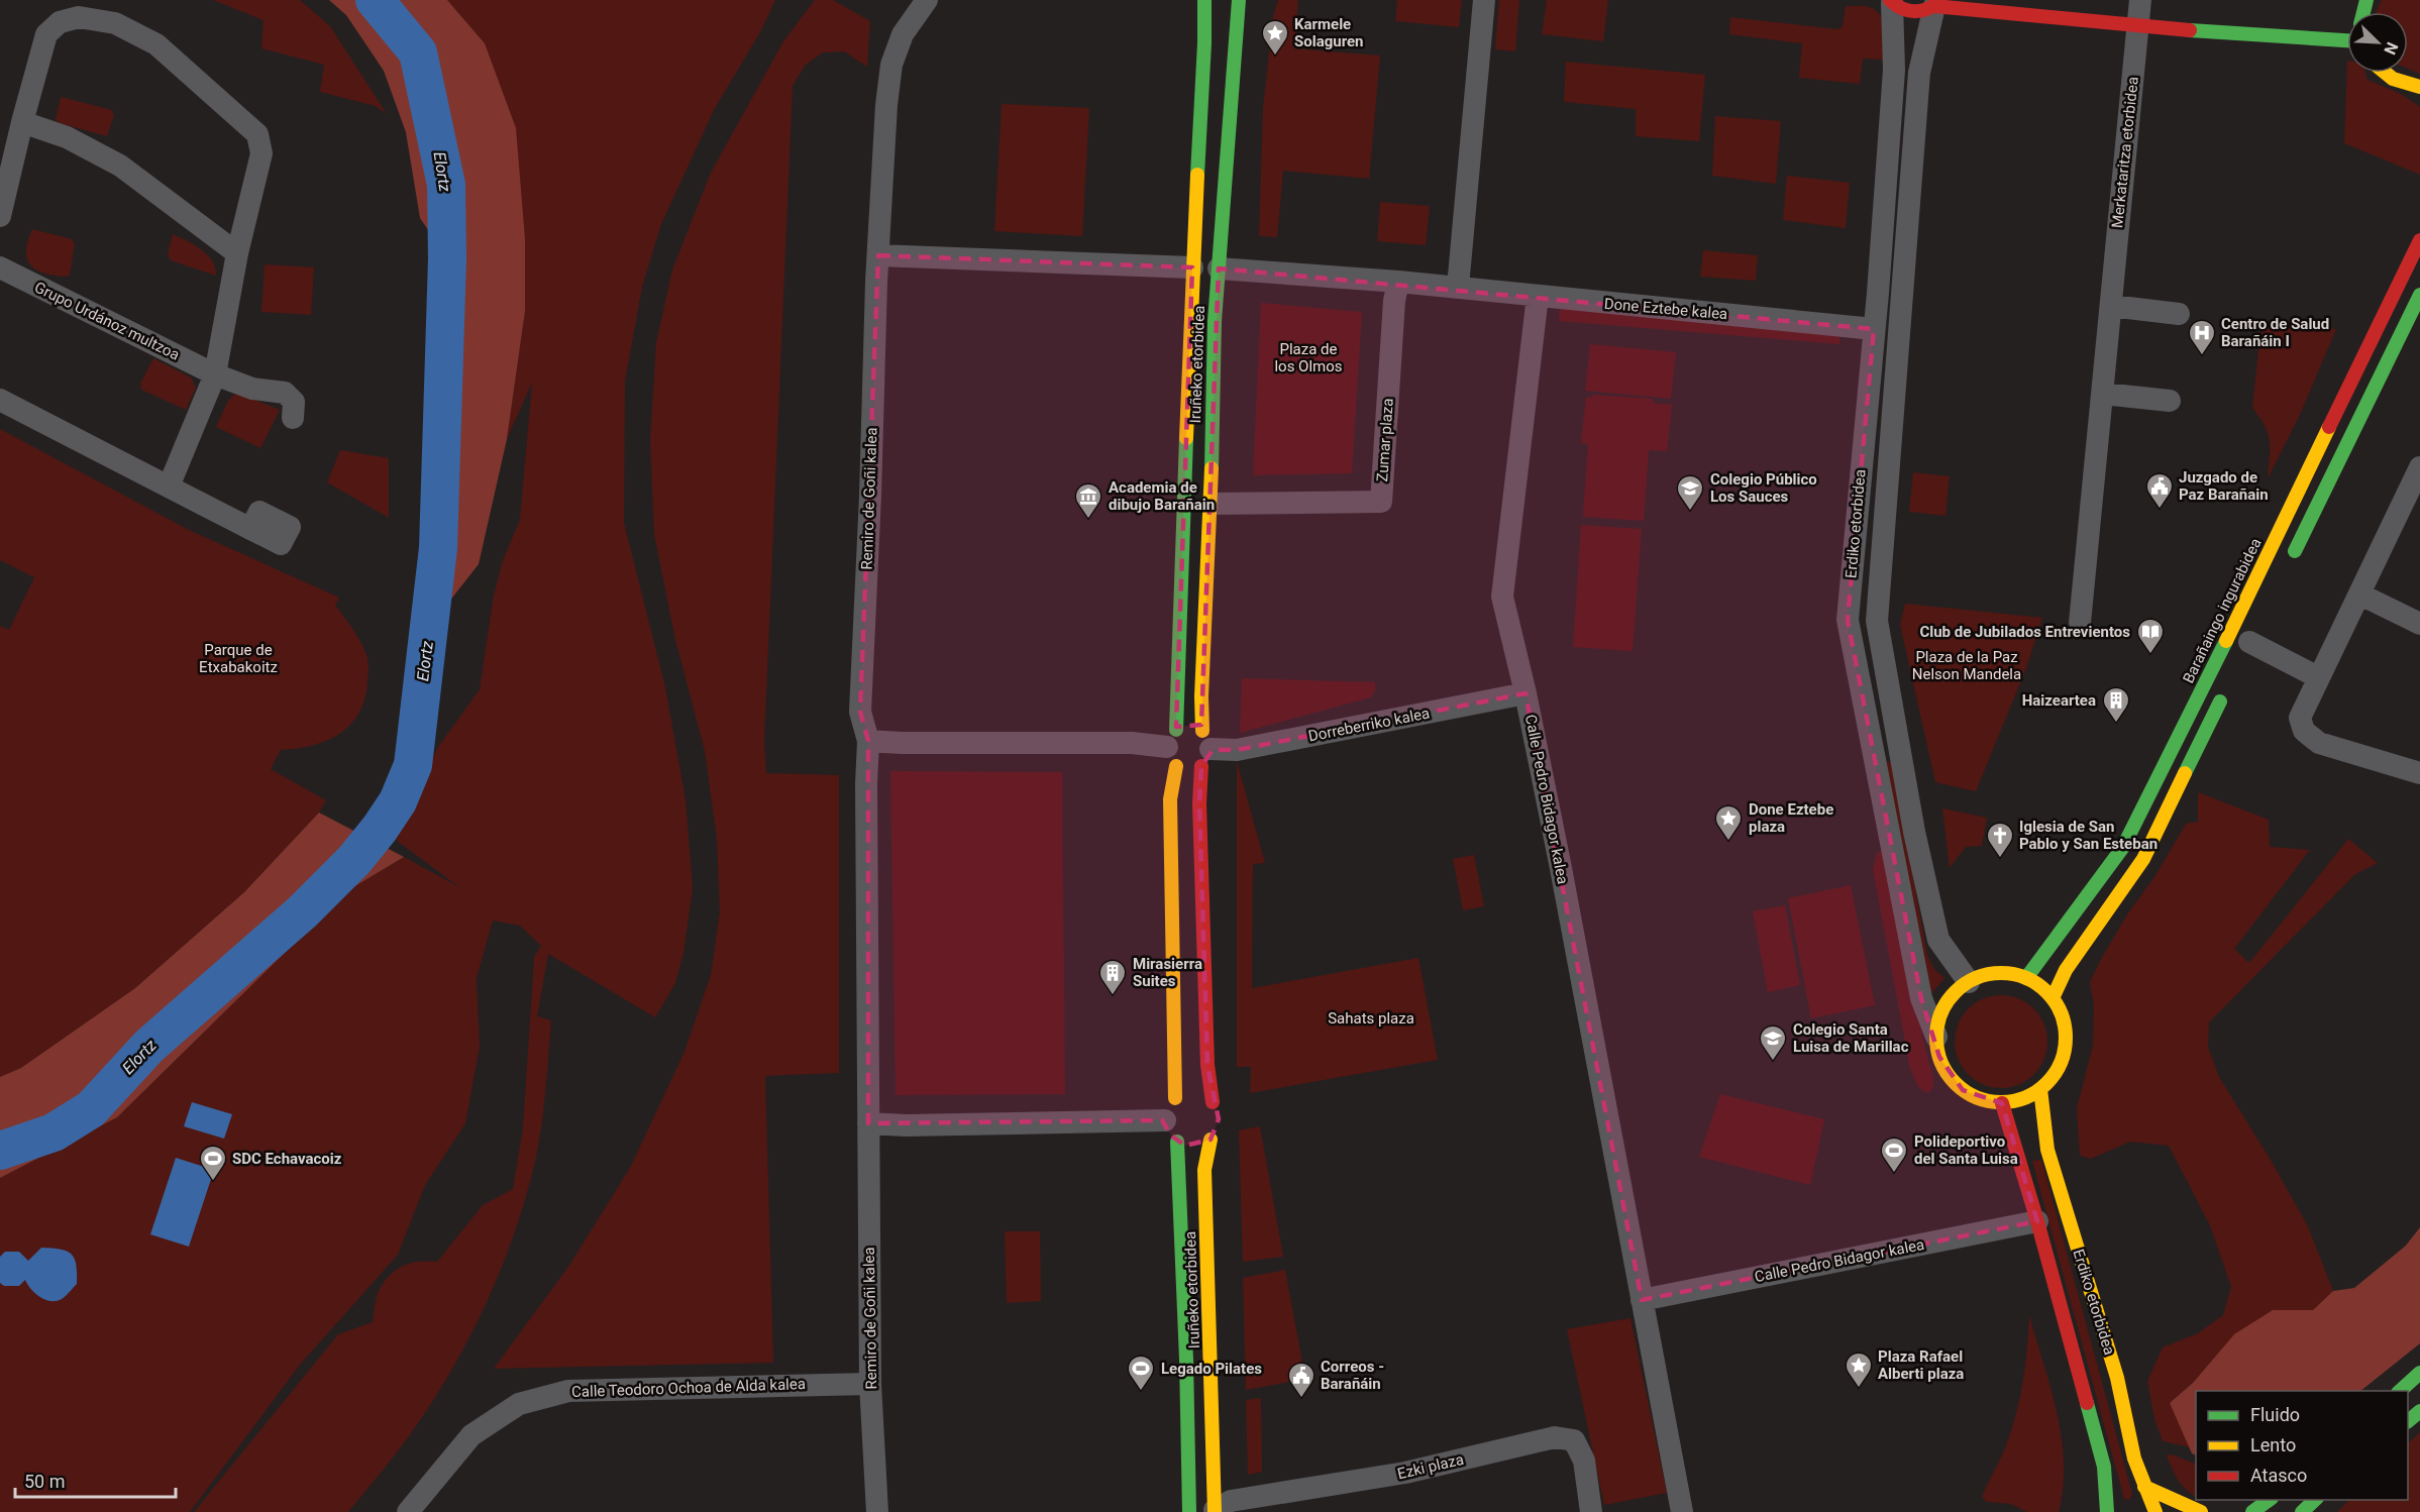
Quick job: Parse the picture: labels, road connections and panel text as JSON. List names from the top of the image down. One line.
{"streets":{"main road":["Iruñeko etorbidea","Erdiko etorbidea","Barañaingo ingurabidea"],"street":["Merkataritza etorbidea","Done Eztebe kalea","Grupo Urdánoz multzoa","Zumar plaza","Remiro de Goñi kalea","Dorreberriko kalea","Calle Pedro Bidagor kalea","Calle Teodoro Ochoa de Alda kalea","Ezki plaza"]},"crossings":[["Done Eztebe kalea","Iruñeko etorbidea"],["Done Eztebe kalea","Zumar plaza"],["Done Eztebe kalea","Erdiko etorbidea"],["Done Eztebe kalea","Calle Pedro Bidagor kalea"],["Iruñeko etorbidea","Zumar plaza"],["Iruñeko etorbidea","Dorreberriko kalea"],["Iruñeko etorbidea","Ezki plaza"],["Remiro de Goñi kalea","Calle Teodoro Ochoa de Alda kalea"],["Erdiko etorbidea","Barañaingo ingurabidea"],["Erdiko etorbidea","Calle Pedro Bidagor kalea"],["Dorreberriko kalea","Calle Pedro Bidagor kalea"]],"water":["Elortz"],"parks":["Plaza de los Olmos","Parque de Etxabakoitz","Plaza de la Paz Nelson Mandela","Sahats plaza"],"places":{"place":["Karmele Solaguren","Done Eztebe plaza","Plaza Rafael Alberti plaza"],"hospital":["Centro de Salud Barañáin I"],"public building":["Juzgado de Paz Barañain","Correos - Barañáin"],"school or university":["Colegio Público Los Sauces","Colegio Santa Luisa de Marillac"],"museum":["Academia de dibujo Barañain"],"library":["Club de Jubilados Entrevientos"],"building":["Haizeartea","Mirasierra Suites"],"church":["Iglesia de San Pablo y San Esteban"],"sports":["Polideportivo del Santa Luisa","SDC Echavacoiz","Legado Pilates"]},"legend":["Fluido","Lento","Atasco"],"scale_bar":"50 m","north":"bottom right"}
